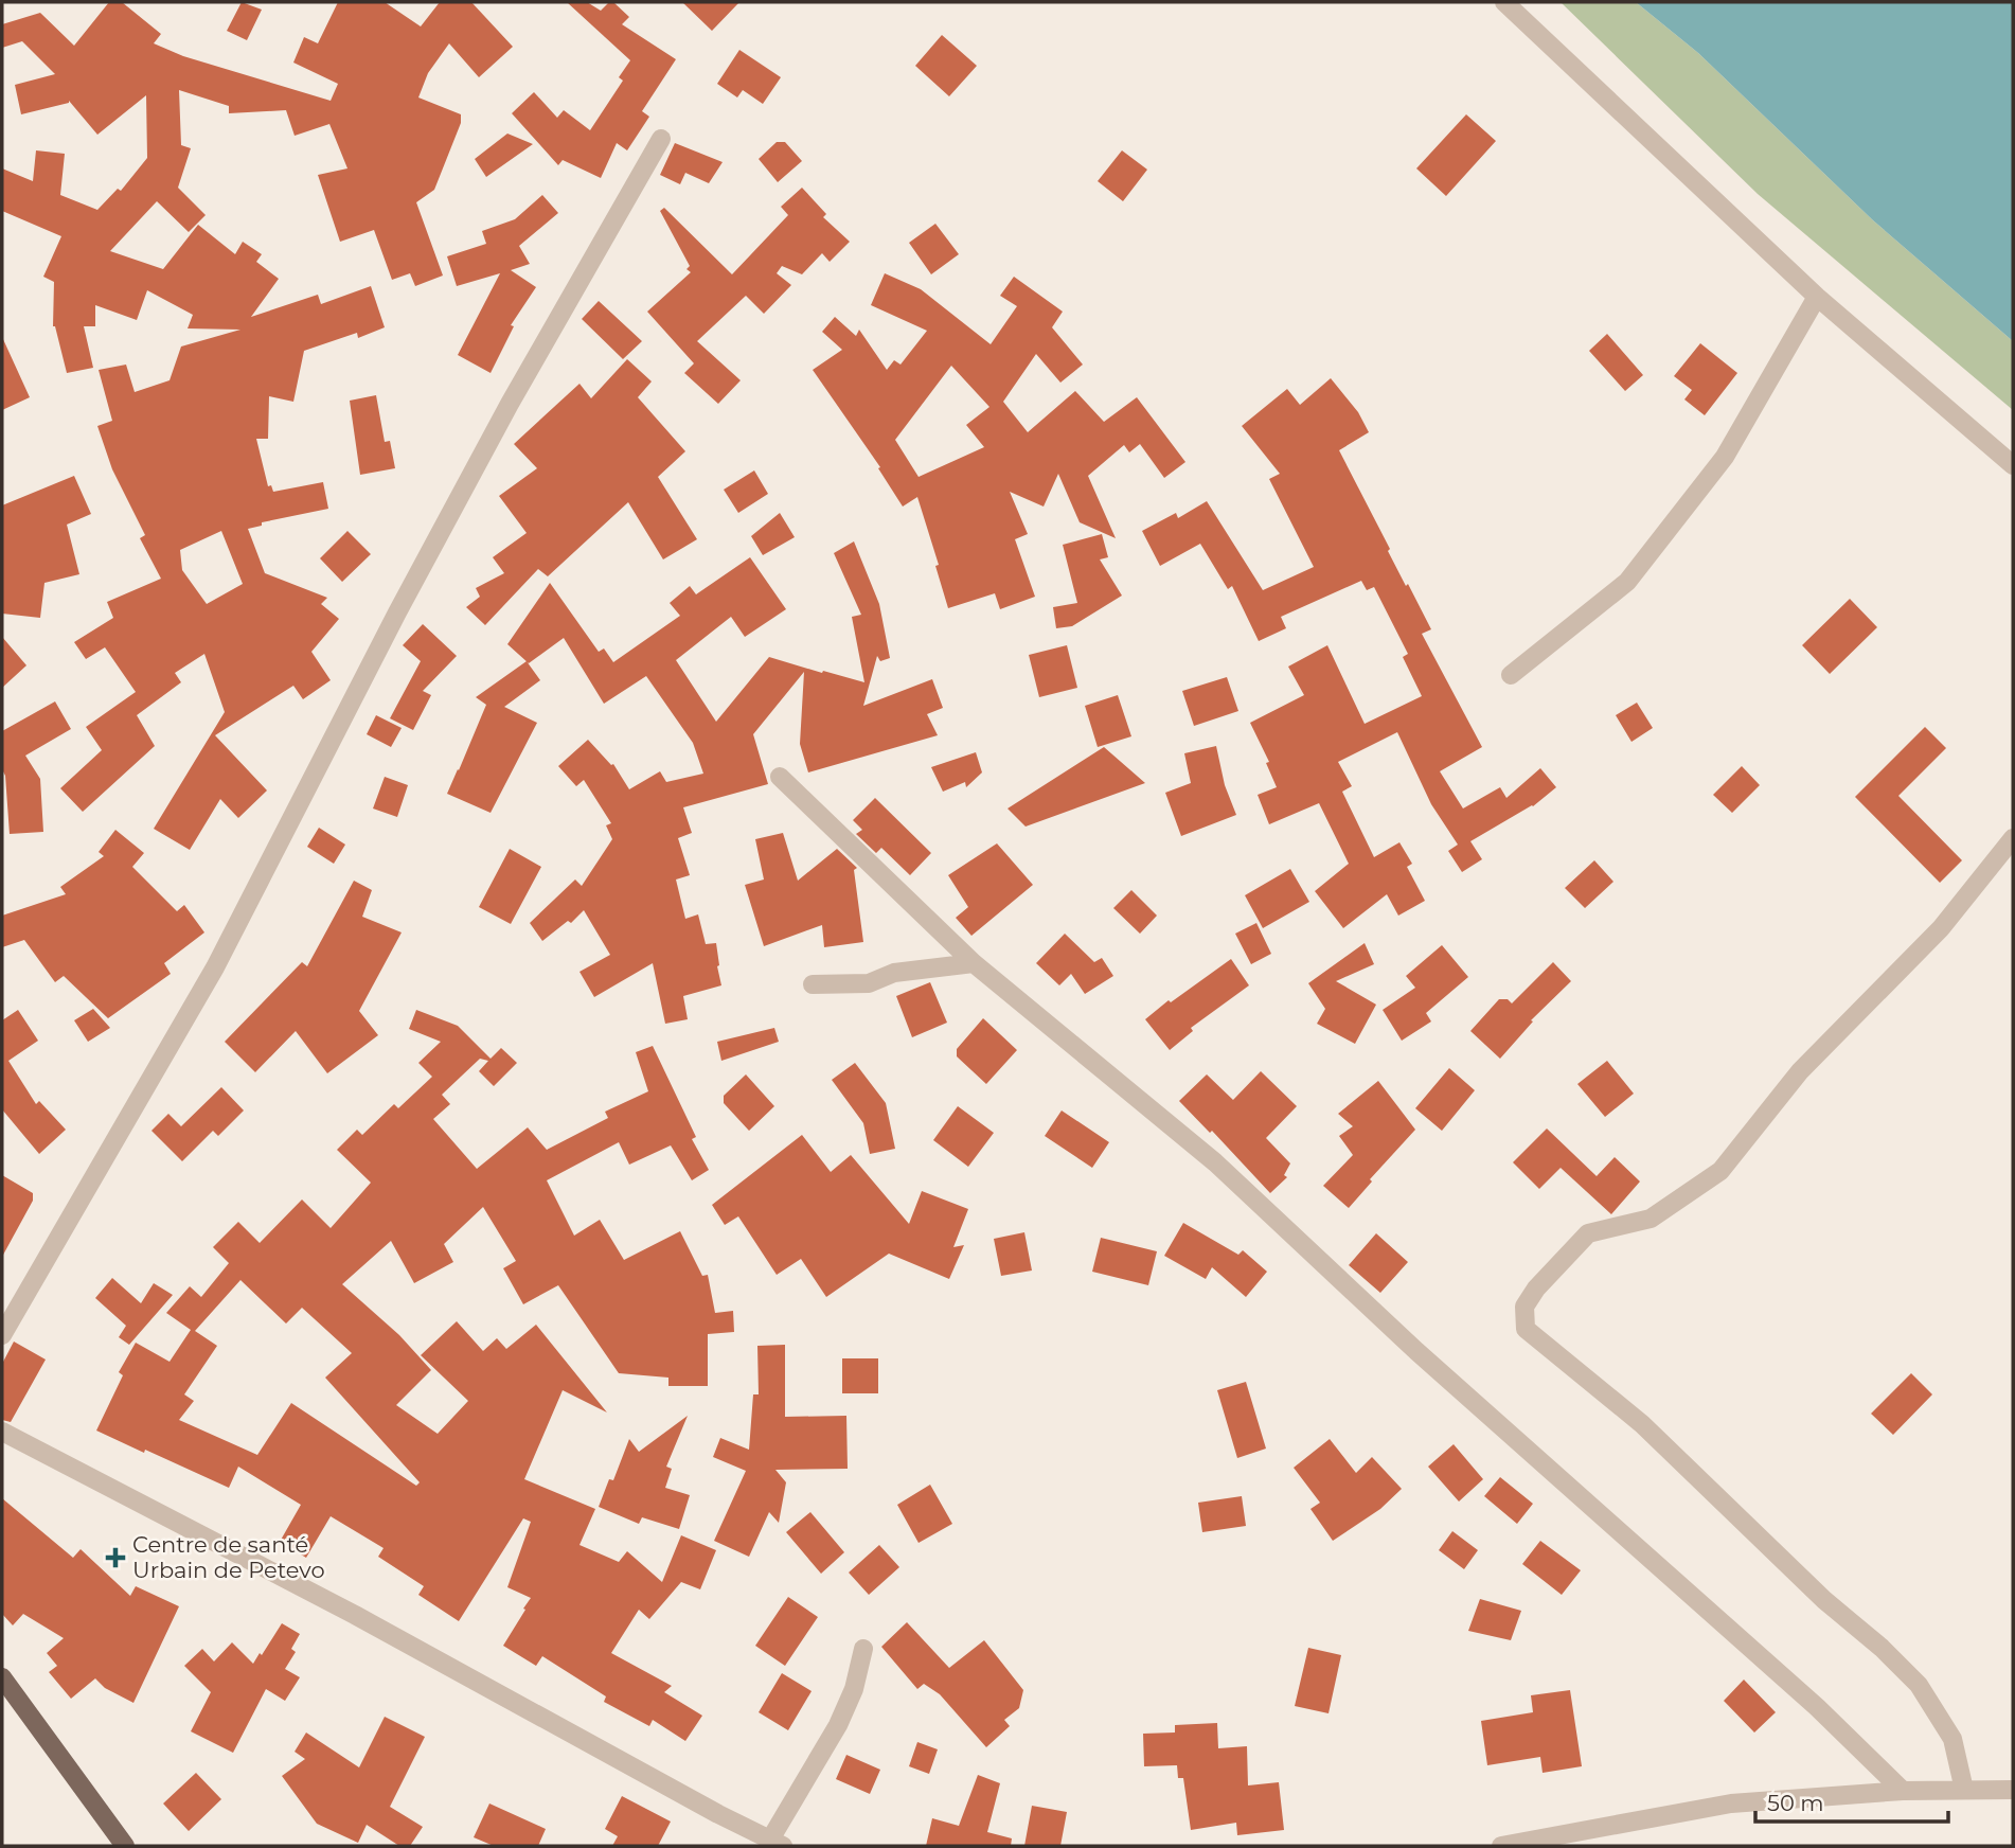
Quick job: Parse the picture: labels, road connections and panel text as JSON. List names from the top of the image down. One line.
{"places":{"health":["Centre de santé Urbain de Petevo"]},"scale_bar":"50 m"}
